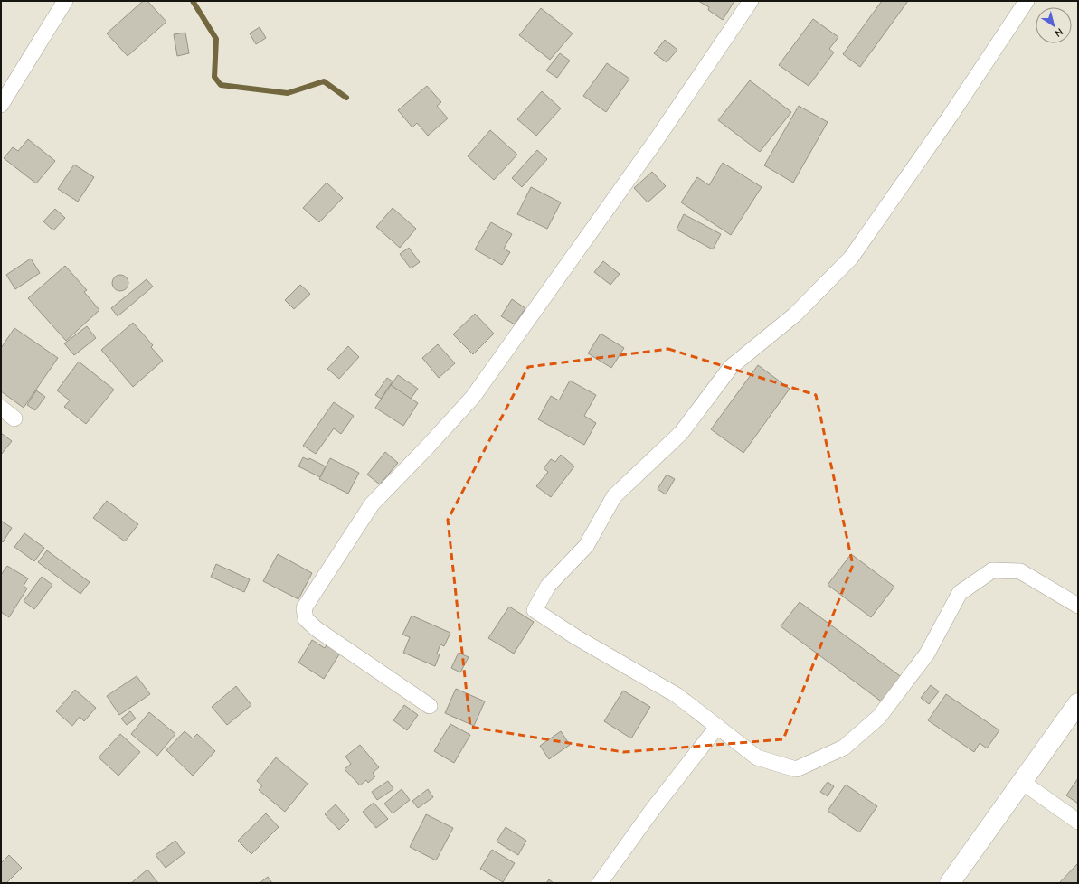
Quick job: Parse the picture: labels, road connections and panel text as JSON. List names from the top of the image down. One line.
{"north":"bottom right"}
